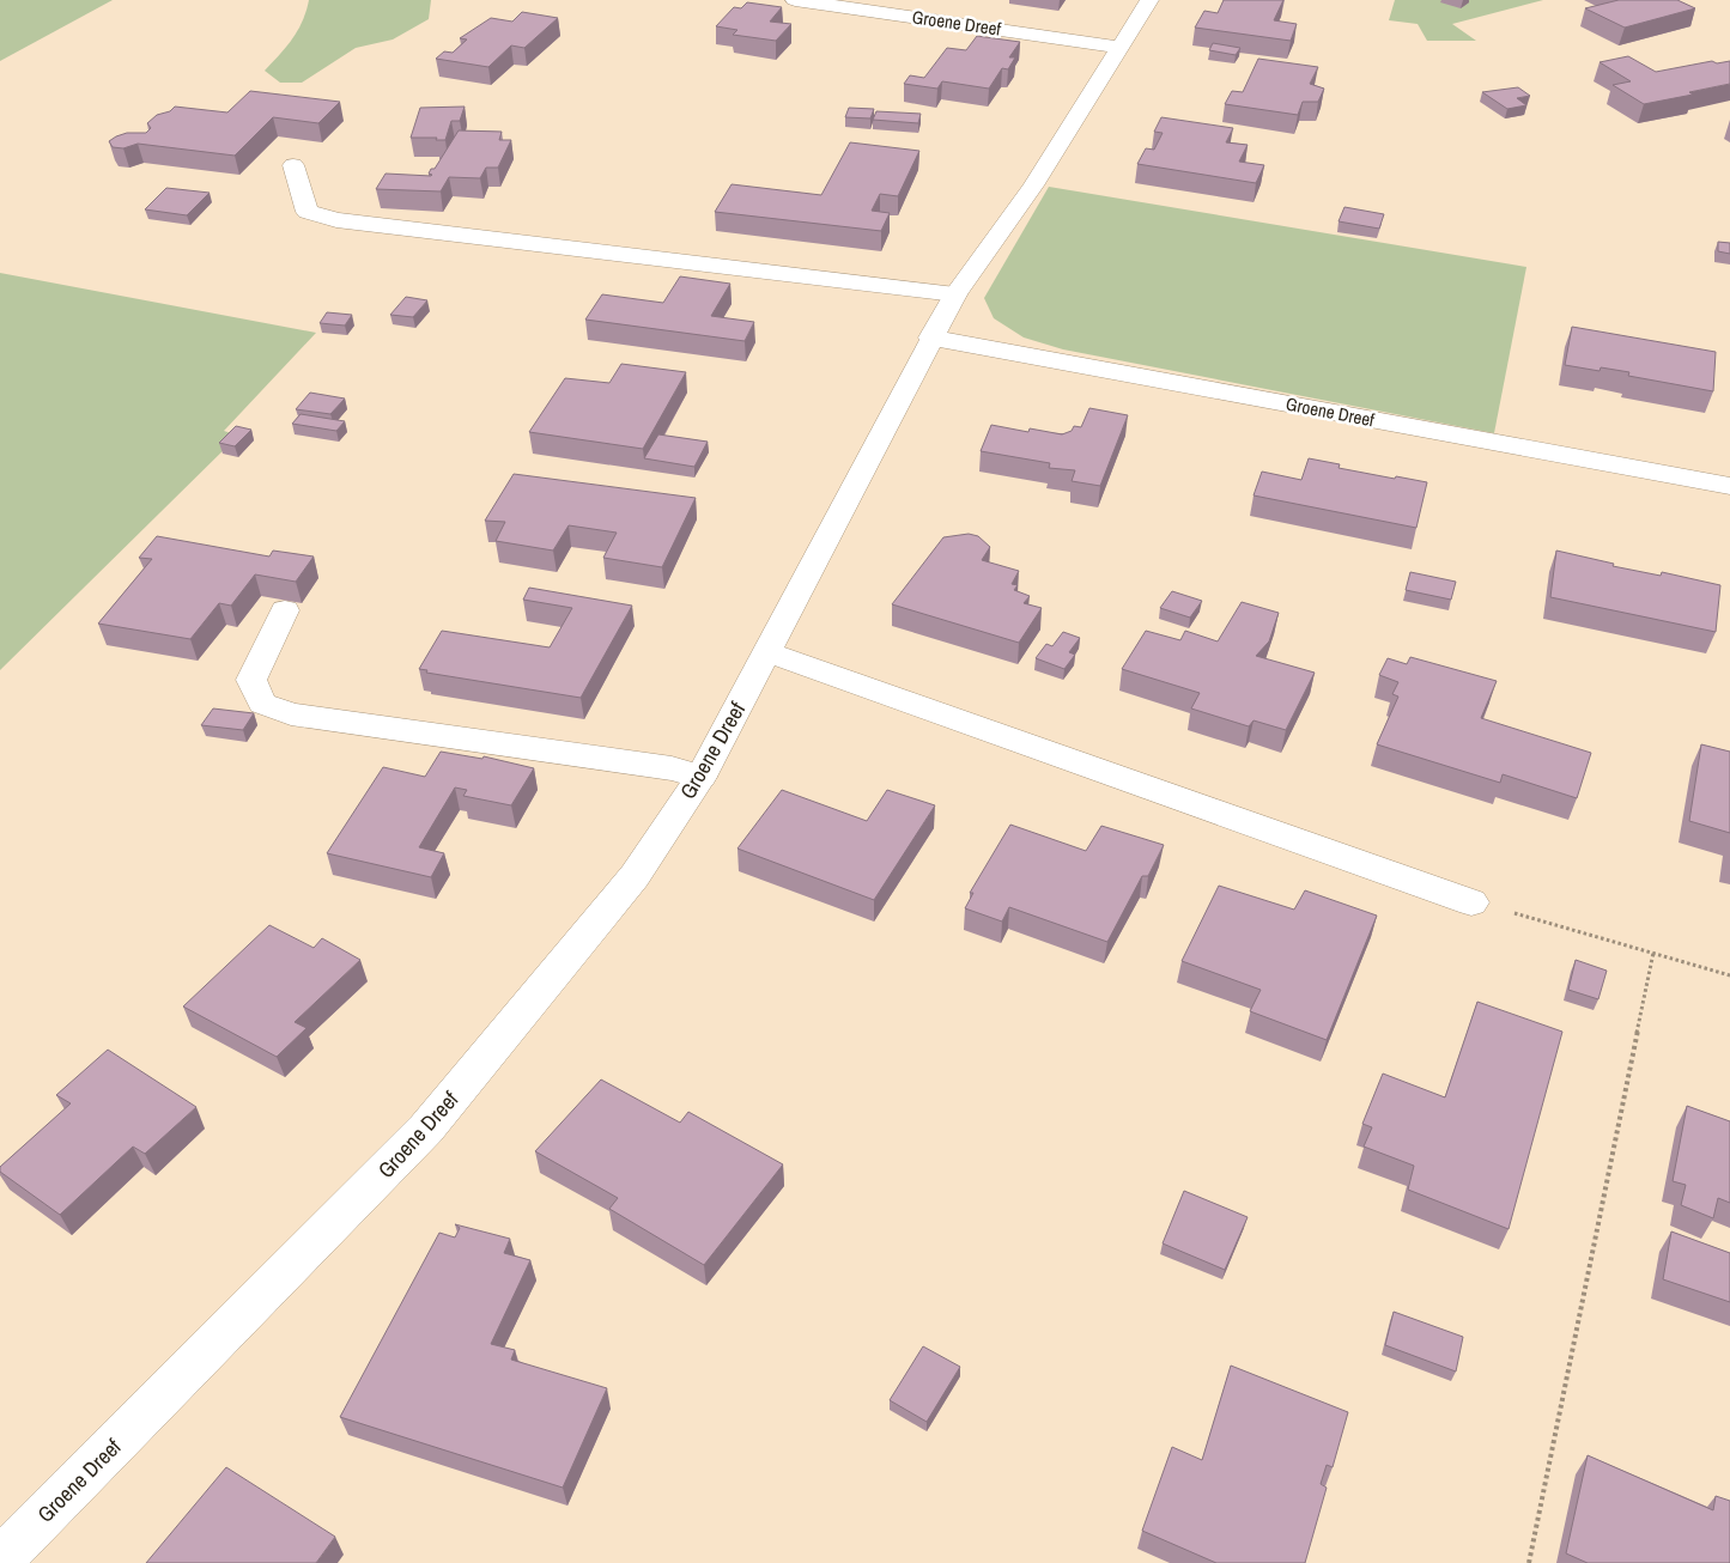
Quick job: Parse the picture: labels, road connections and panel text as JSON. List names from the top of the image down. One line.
{"streets":{"street":["Groene Dreef"]}}
